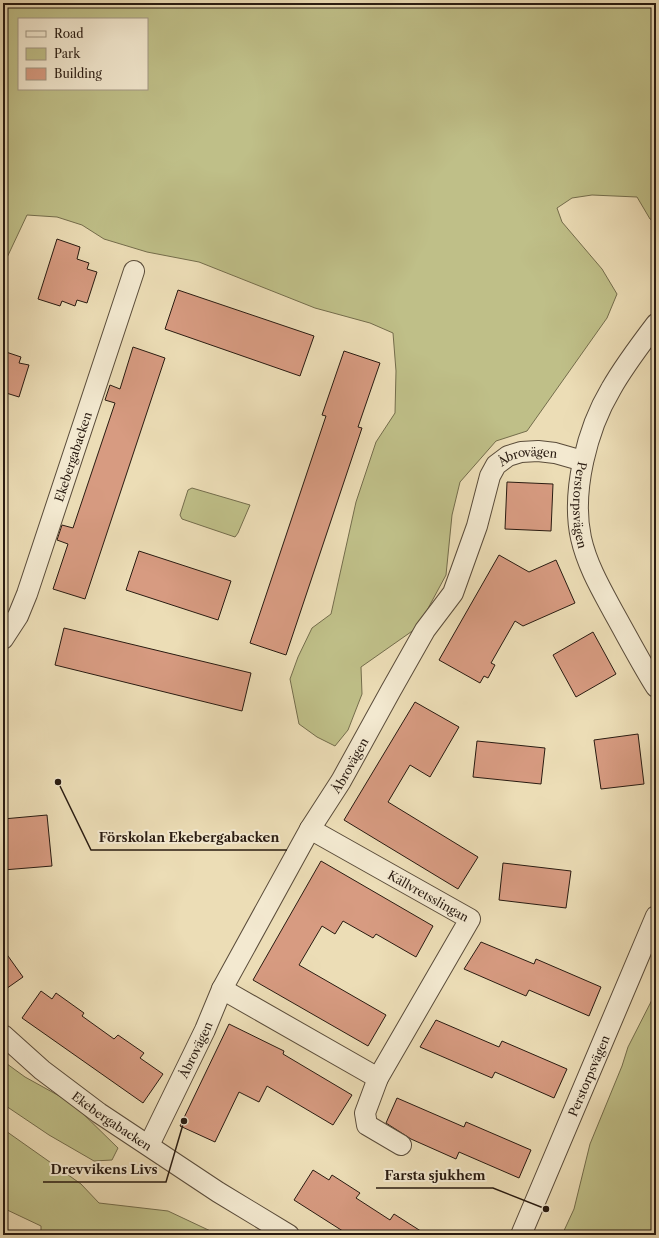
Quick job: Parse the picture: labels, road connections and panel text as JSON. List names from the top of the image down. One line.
{"streets":{"street":["Ekebergabacken","Åbrovägen","Perstorpsvägen","Källvretsslingan"]},"crossings":[["Ekebergabacken","Åbrovägen"],["Åbrovägen","Perstorpsvägen"],["Åbrovägen","Källvretsslingan"]],"places":["Förskolan Ekebergabacken","Drevvikens Livs","Farsta sjukhem"],"legend":["Road","Park","Building"]}
